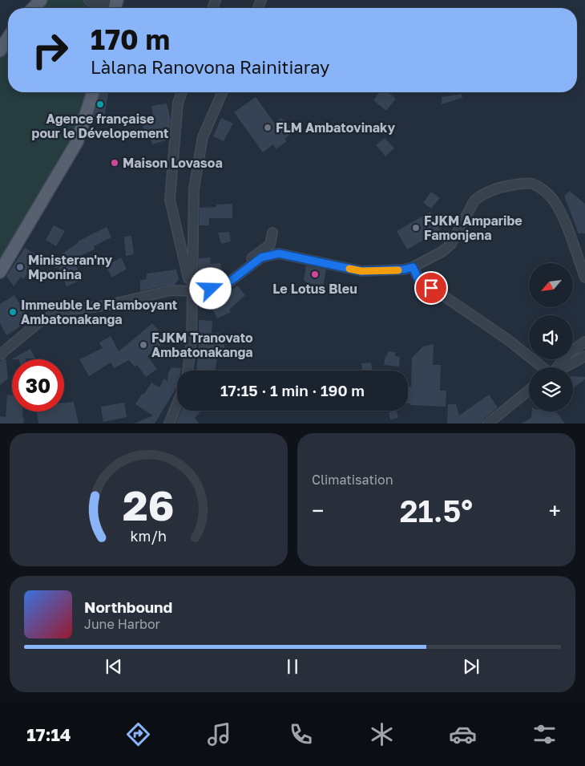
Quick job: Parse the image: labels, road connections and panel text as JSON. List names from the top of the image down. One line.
{"places":["Agence française pour le Dévelopement","FLM Ambatovinaky","Maison Lovasoa","FJKM Amparibe Famonjena","Ministeran'ny Mponina","Le Lotus Bleu","Immeuble Le Flamboyant Ambatonakanga","FJKM Tranovato Ambatonakanga"],"north":"bottom left","page":{"turn":["170 m","Làlana Ranovona Rainitiaray"],"limit":"30","trip":"17:15 · 1 min · 190 m","tile":"Climatisation","heat":["−","21.5°","+"],"song":["Northbound","June Harbor"],"tabs":"17:14","gauge":["26","km/h"]}}
